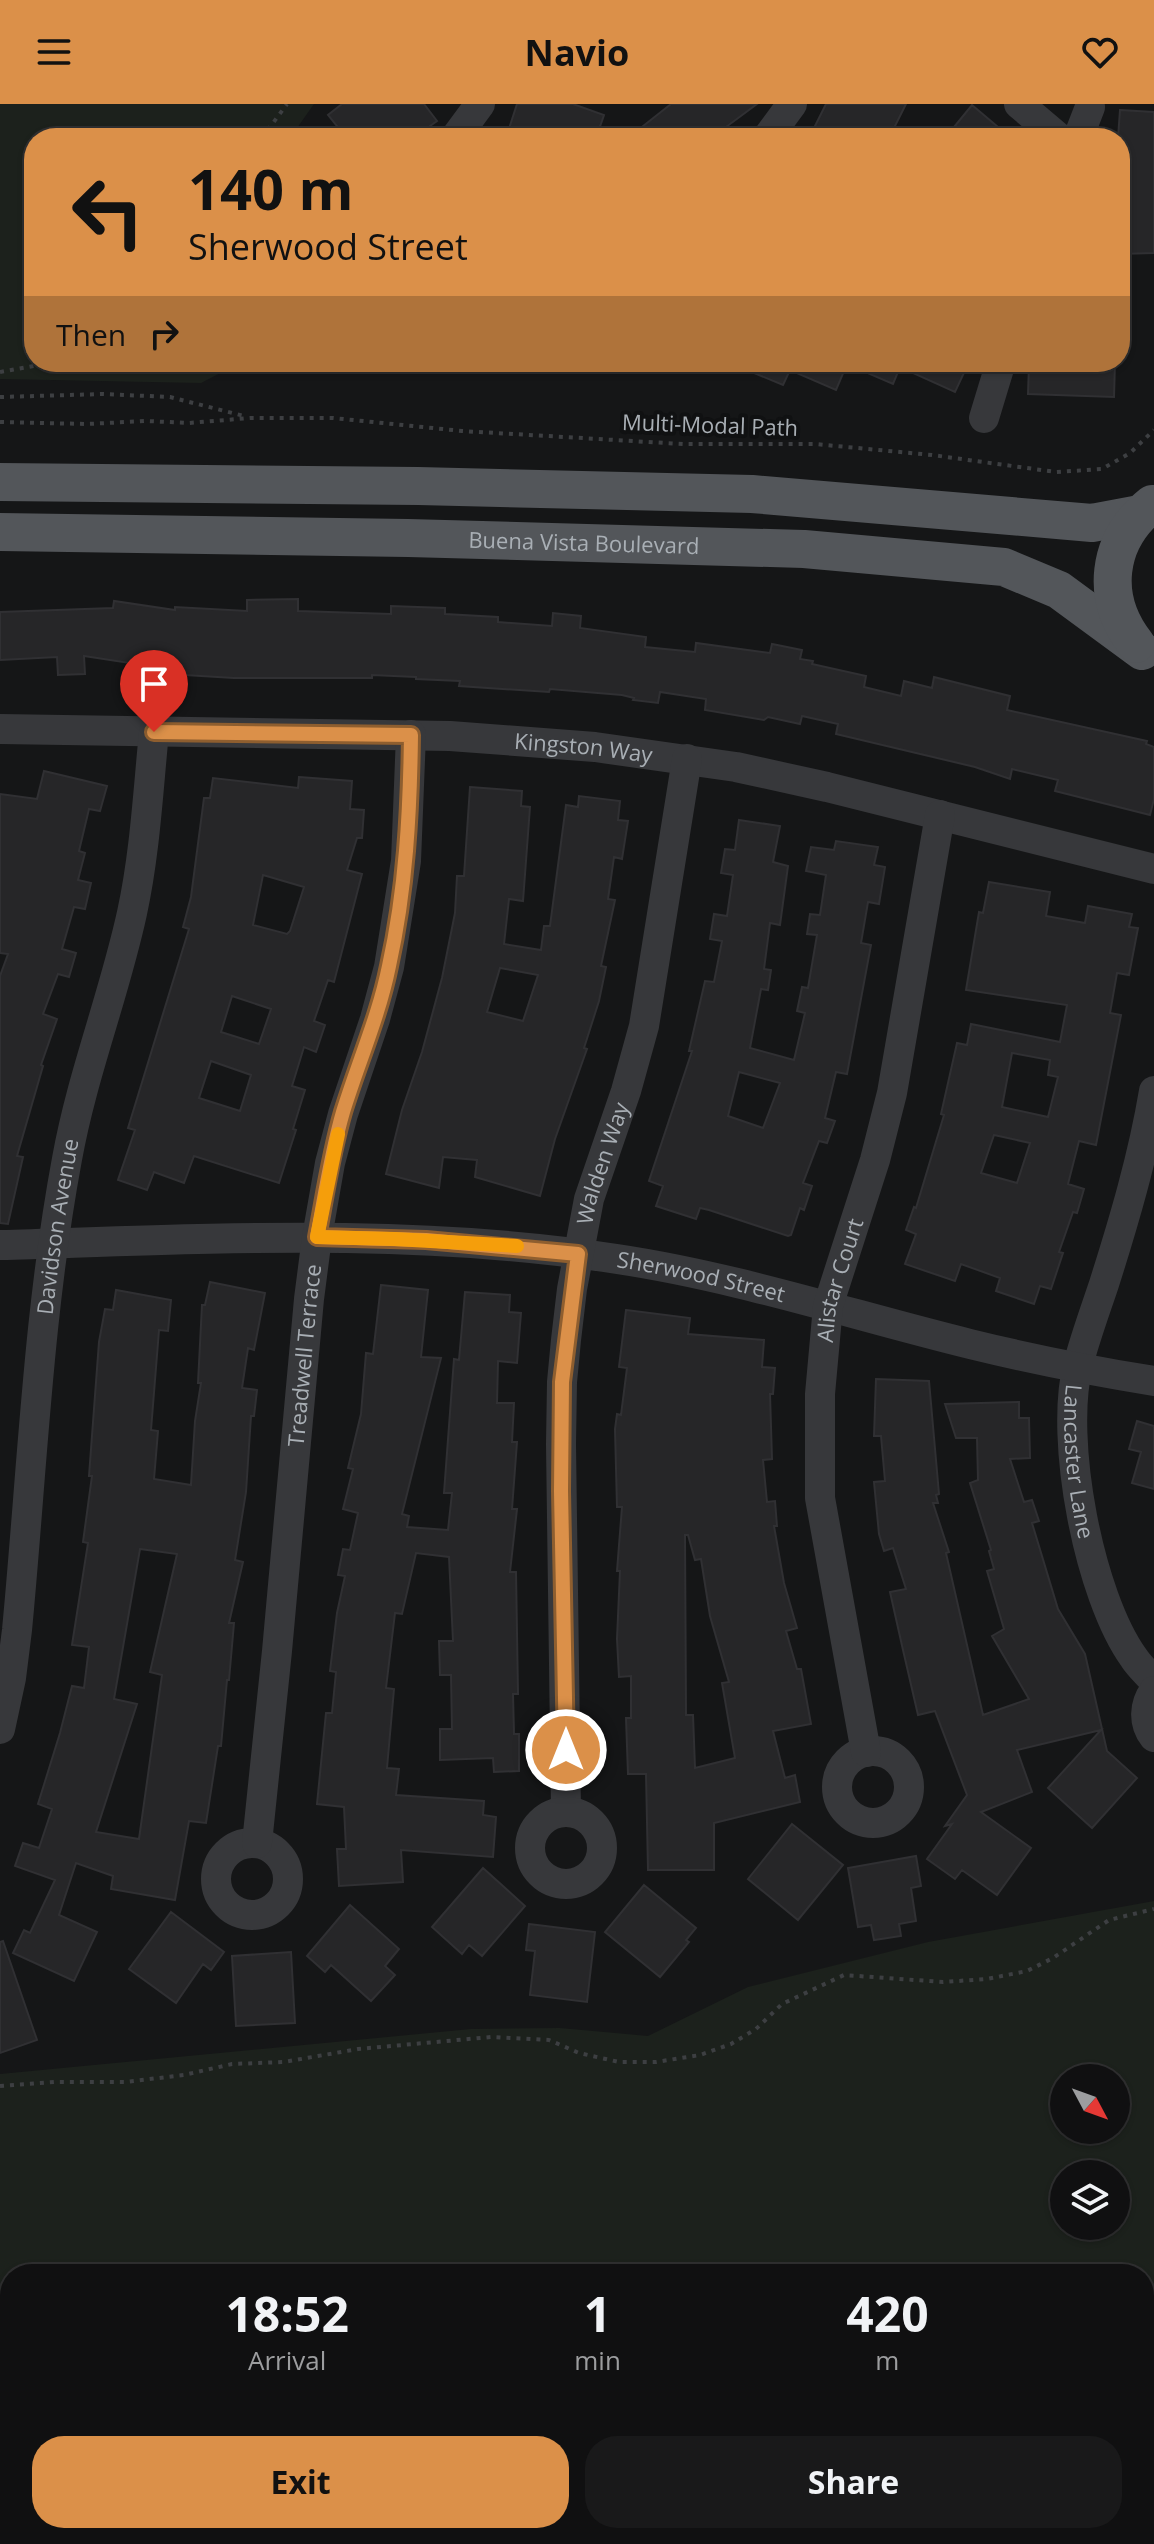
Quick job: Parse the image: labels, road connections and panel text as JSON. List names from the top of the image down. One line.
{"streets":{"main road":["Buena Vista Boulevard"],"street":["Kingston Way","Walden Way","Davidson Avenue","Sherwood Street","Alistar Court","Treadwell Terrace","Lancaster Lane"],"path":["Multi-Modal Path"]},"crossings":[["Kingston Way","Walden Way"],["Kingston Way","Davidson Avenue"],["Kingston Way","Alistar Court"],["Kingston Way","Treadwell Terrace"],["Walden Way","Sherwood Street"],["Davidson Avenue","Sherwood Street"],["Sherwood Street","Alistar Court"],["Sherwood Street","Treadwell Terrace"],["Sherwood Street","Lancaster Lane"]],"north":"bottom right","page":{"header":"Navio","turn":["140 m","Sherwood Street"],"then":"Then","eta":["18:52","Arrival","1","min","420","m"],"buttons":["Exit","Share"]}}
